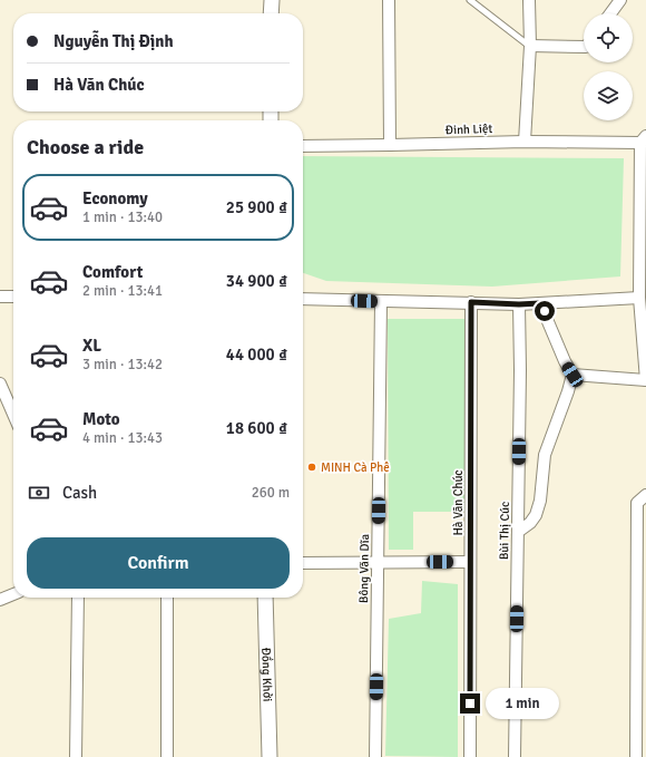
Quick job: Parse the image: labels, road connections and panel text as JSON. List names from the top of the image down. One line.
{"streets":{"street":["Đinh Liệt","Hà Văn Chúc","Bùi Thị Cúc","Bông Văn Dĩa","Đồng Khởi"]},"places":["MINH Cà Phê"],"page":{"banner":["Nguyễn Thị Định","Hà Văn Chúc"],"heading":"Choose a ride","list":[{"name":"Economy","note":"1 min · 13:40","value":"25 900 ₫"},{"name":"Comfort","note":"2 min · 13:41","value":"34 900 ₫"},{"name":"XL","note":"3 min · 13:42","value":"44 000 ₫"},{"name":"Moto","note":"4 min · 13:43","value":"18 600 ₫"}],"pay":["Cash","260 m"],"buttons":"Confirm","bubble":"1 min"}}
